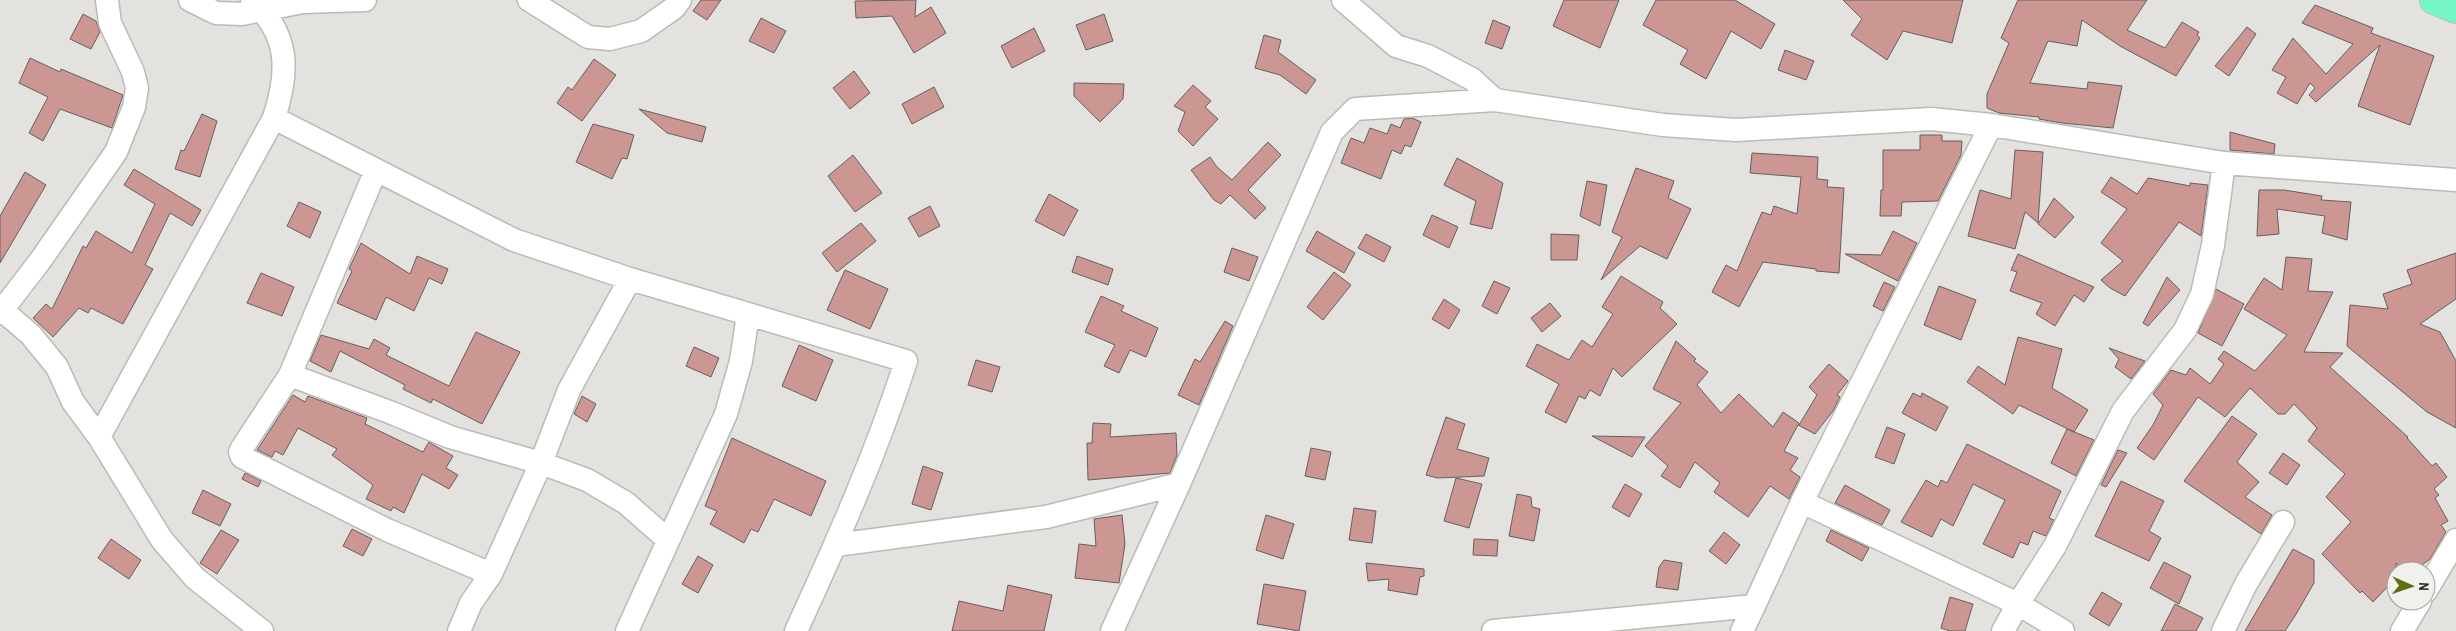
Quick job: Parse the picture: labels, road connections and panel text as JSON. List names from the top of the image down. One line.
{"north":"right"}
